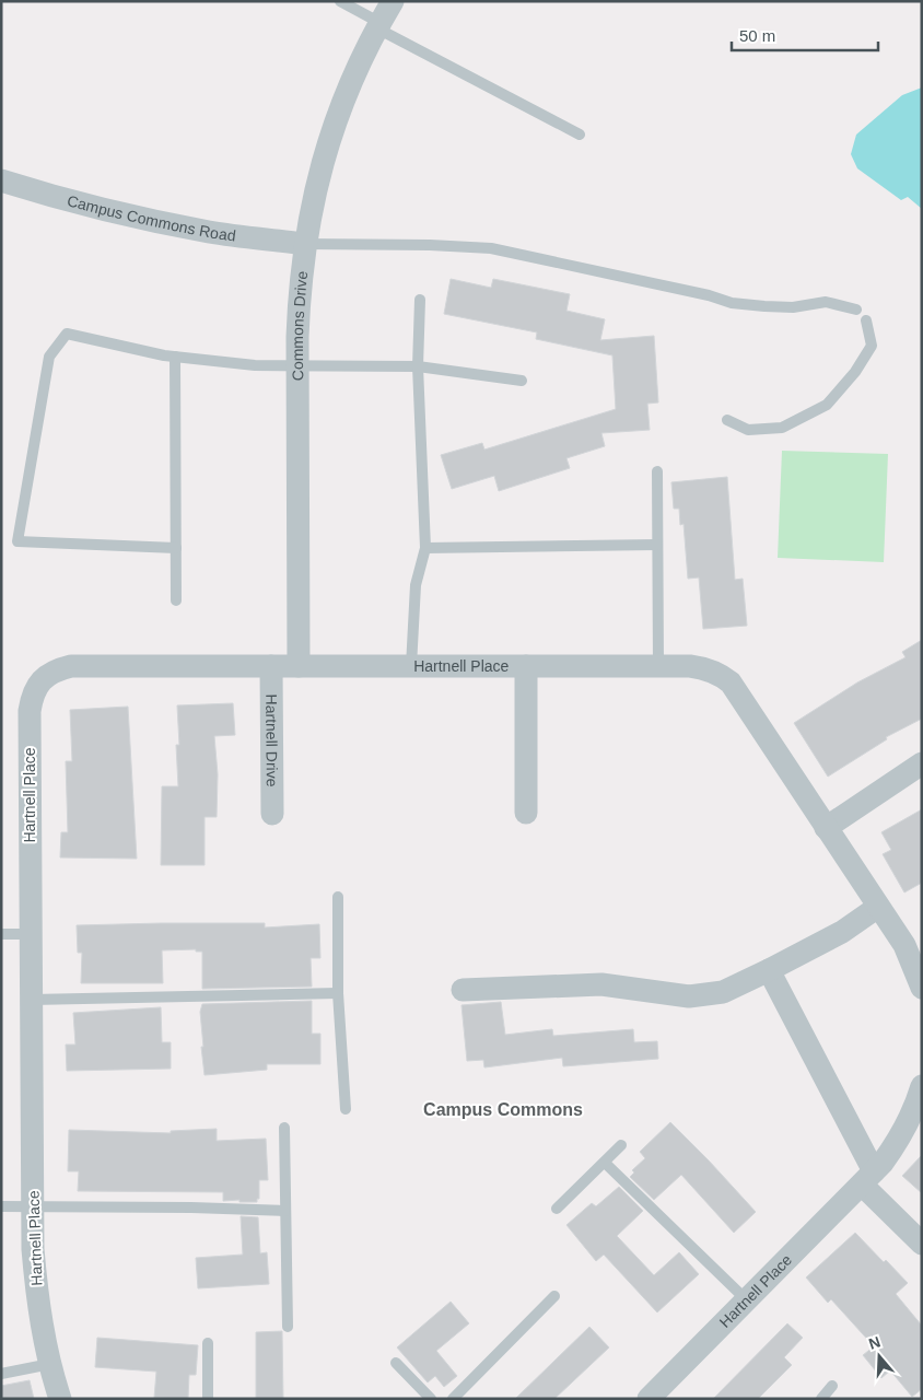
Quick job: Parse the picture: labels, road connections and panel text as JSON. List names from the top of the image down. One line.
{"streets":{"street":["Campus Commons Road","Commons Drive","Hartnell Place","Hartnell Drive"]},"crossings":[["Campus Commons Road","Commons Drive"],["Commons Drive","Hartnell Place"],["Hartnell Place","Hartnell Drive"]],"districts":["Campus Commons"],"scale_bar":"50 m","north":"top"}
